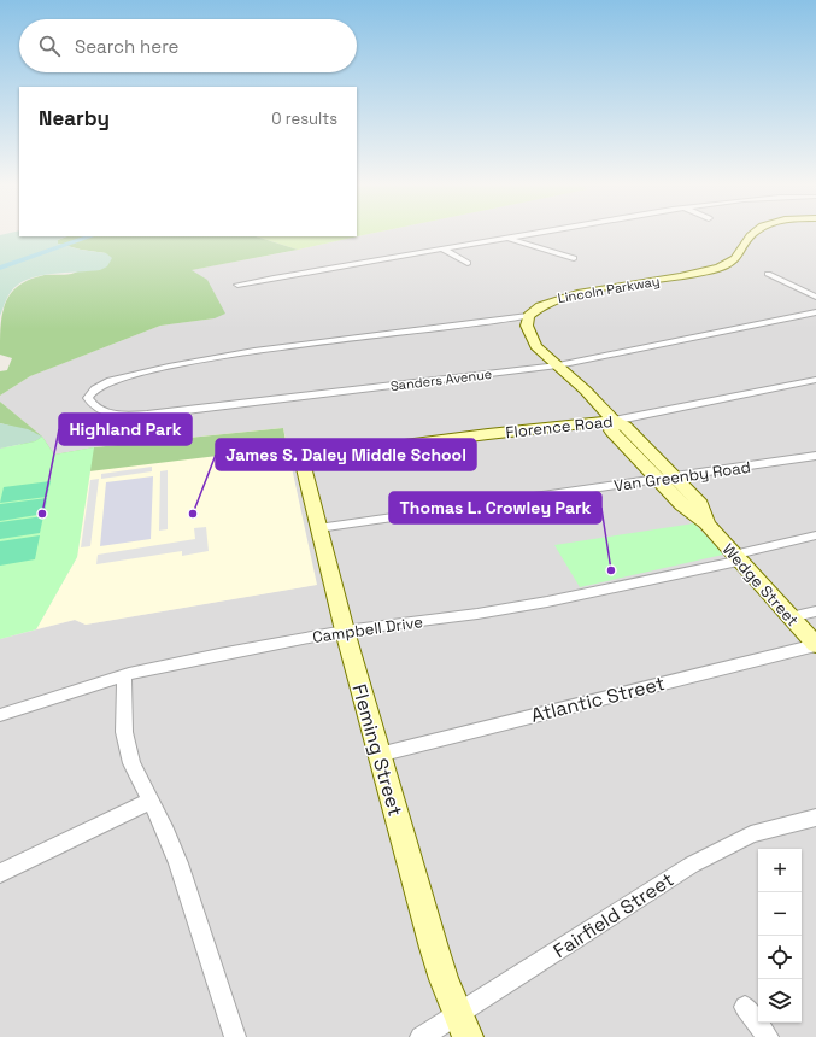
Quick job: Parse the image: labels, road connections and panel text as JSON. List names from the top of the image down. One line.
{"streets":{"street":["Lincoln Parkway","Sanders Avenue","Florence Road","Van Greenby Road","Wedge Street","Campbell Drive","Atlantic Street","Fleming Street","Fairfield Street"]},"crossings":[["Lincoln Parkway","Sanders Avenue"],["Florence Road","Fleming Street"],["Van Greenby Road","Wedge Street"],["Van Greenby Road","Fleming Street"],["Wedge Street","Campbell Drive"],["Wedge Street","Atlantic Street"],["Campbell Drive","Fleming Street"],["Atlantic Street","Fleming Street"],["Fleming Street","Fairfield Street"]],"places":["Highland Park","James S. Daley Middle School","Thomas L. Crowley Park"],"page":{"search":"Search here","heading":["Nearby","0 results"],"map_buttons":["+","−"]}}
